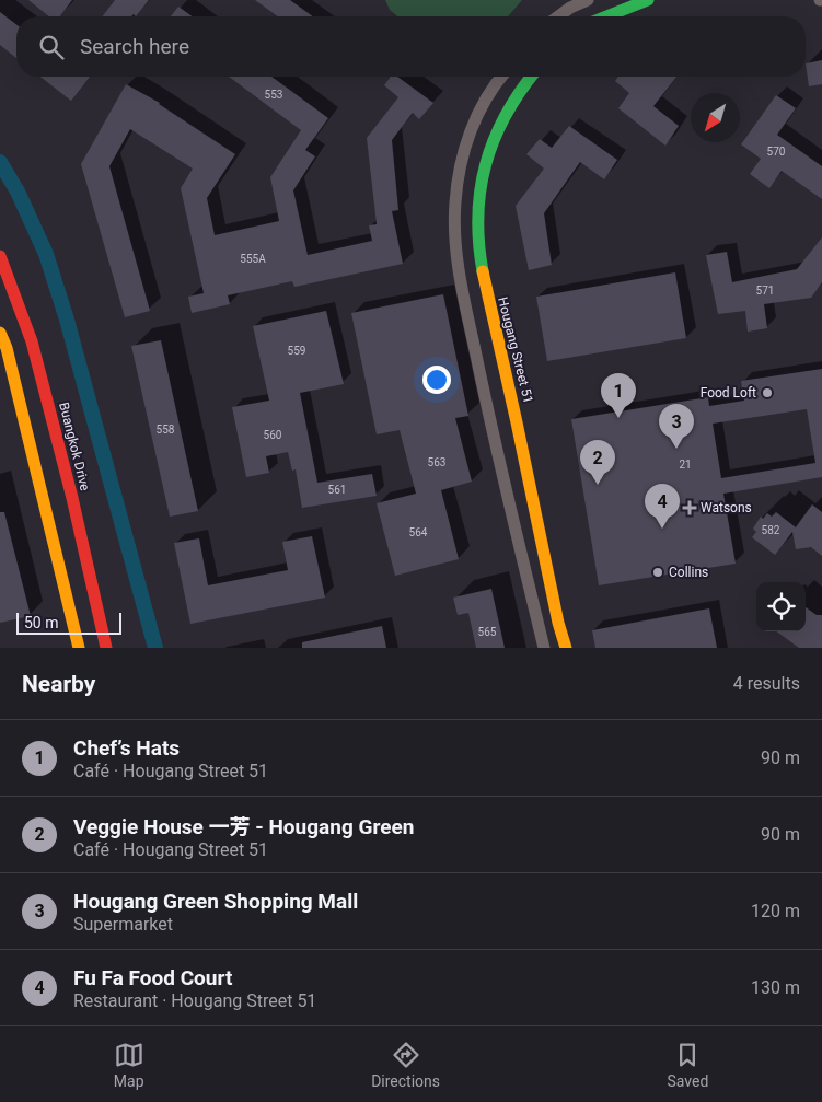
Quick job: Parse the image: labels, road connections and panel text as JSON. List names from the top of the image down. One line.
{"streets":{"main road":["Hougang Street 51","Buangkok Drive"]},"places":{"other":["Food Loft","Collins"],"health":["Watsons"]},"house_numbers":["553","570","555A","571","559","558","560","563","21","561","582","564","565"],"scale_bar":"50 m","north":"bottom left","page":{"search":"Search here","pins":["1","3","2","4"],"scale":"50 m","heading":["Nearby","4 results"],"list":[{"mark":"1","name":"Chef’s Hats","note":"Café · Hougang Street 51","value":"90 m"},{"mark":"2","name":"Veggie House 一芳 - Hougang Green","note":"Café · Hougang Street 51","value":"90 m"},{"mark":"3","name":"Hougang Green Shopping Mall","note":"Supermarket","value":"120 m"},{"mark":"4","name":"Fu Fa Food Court","note":"Restaurant · Hougang Street 51","value":"130 m"}],"nav":["Map","Directions","Saved"]}}
